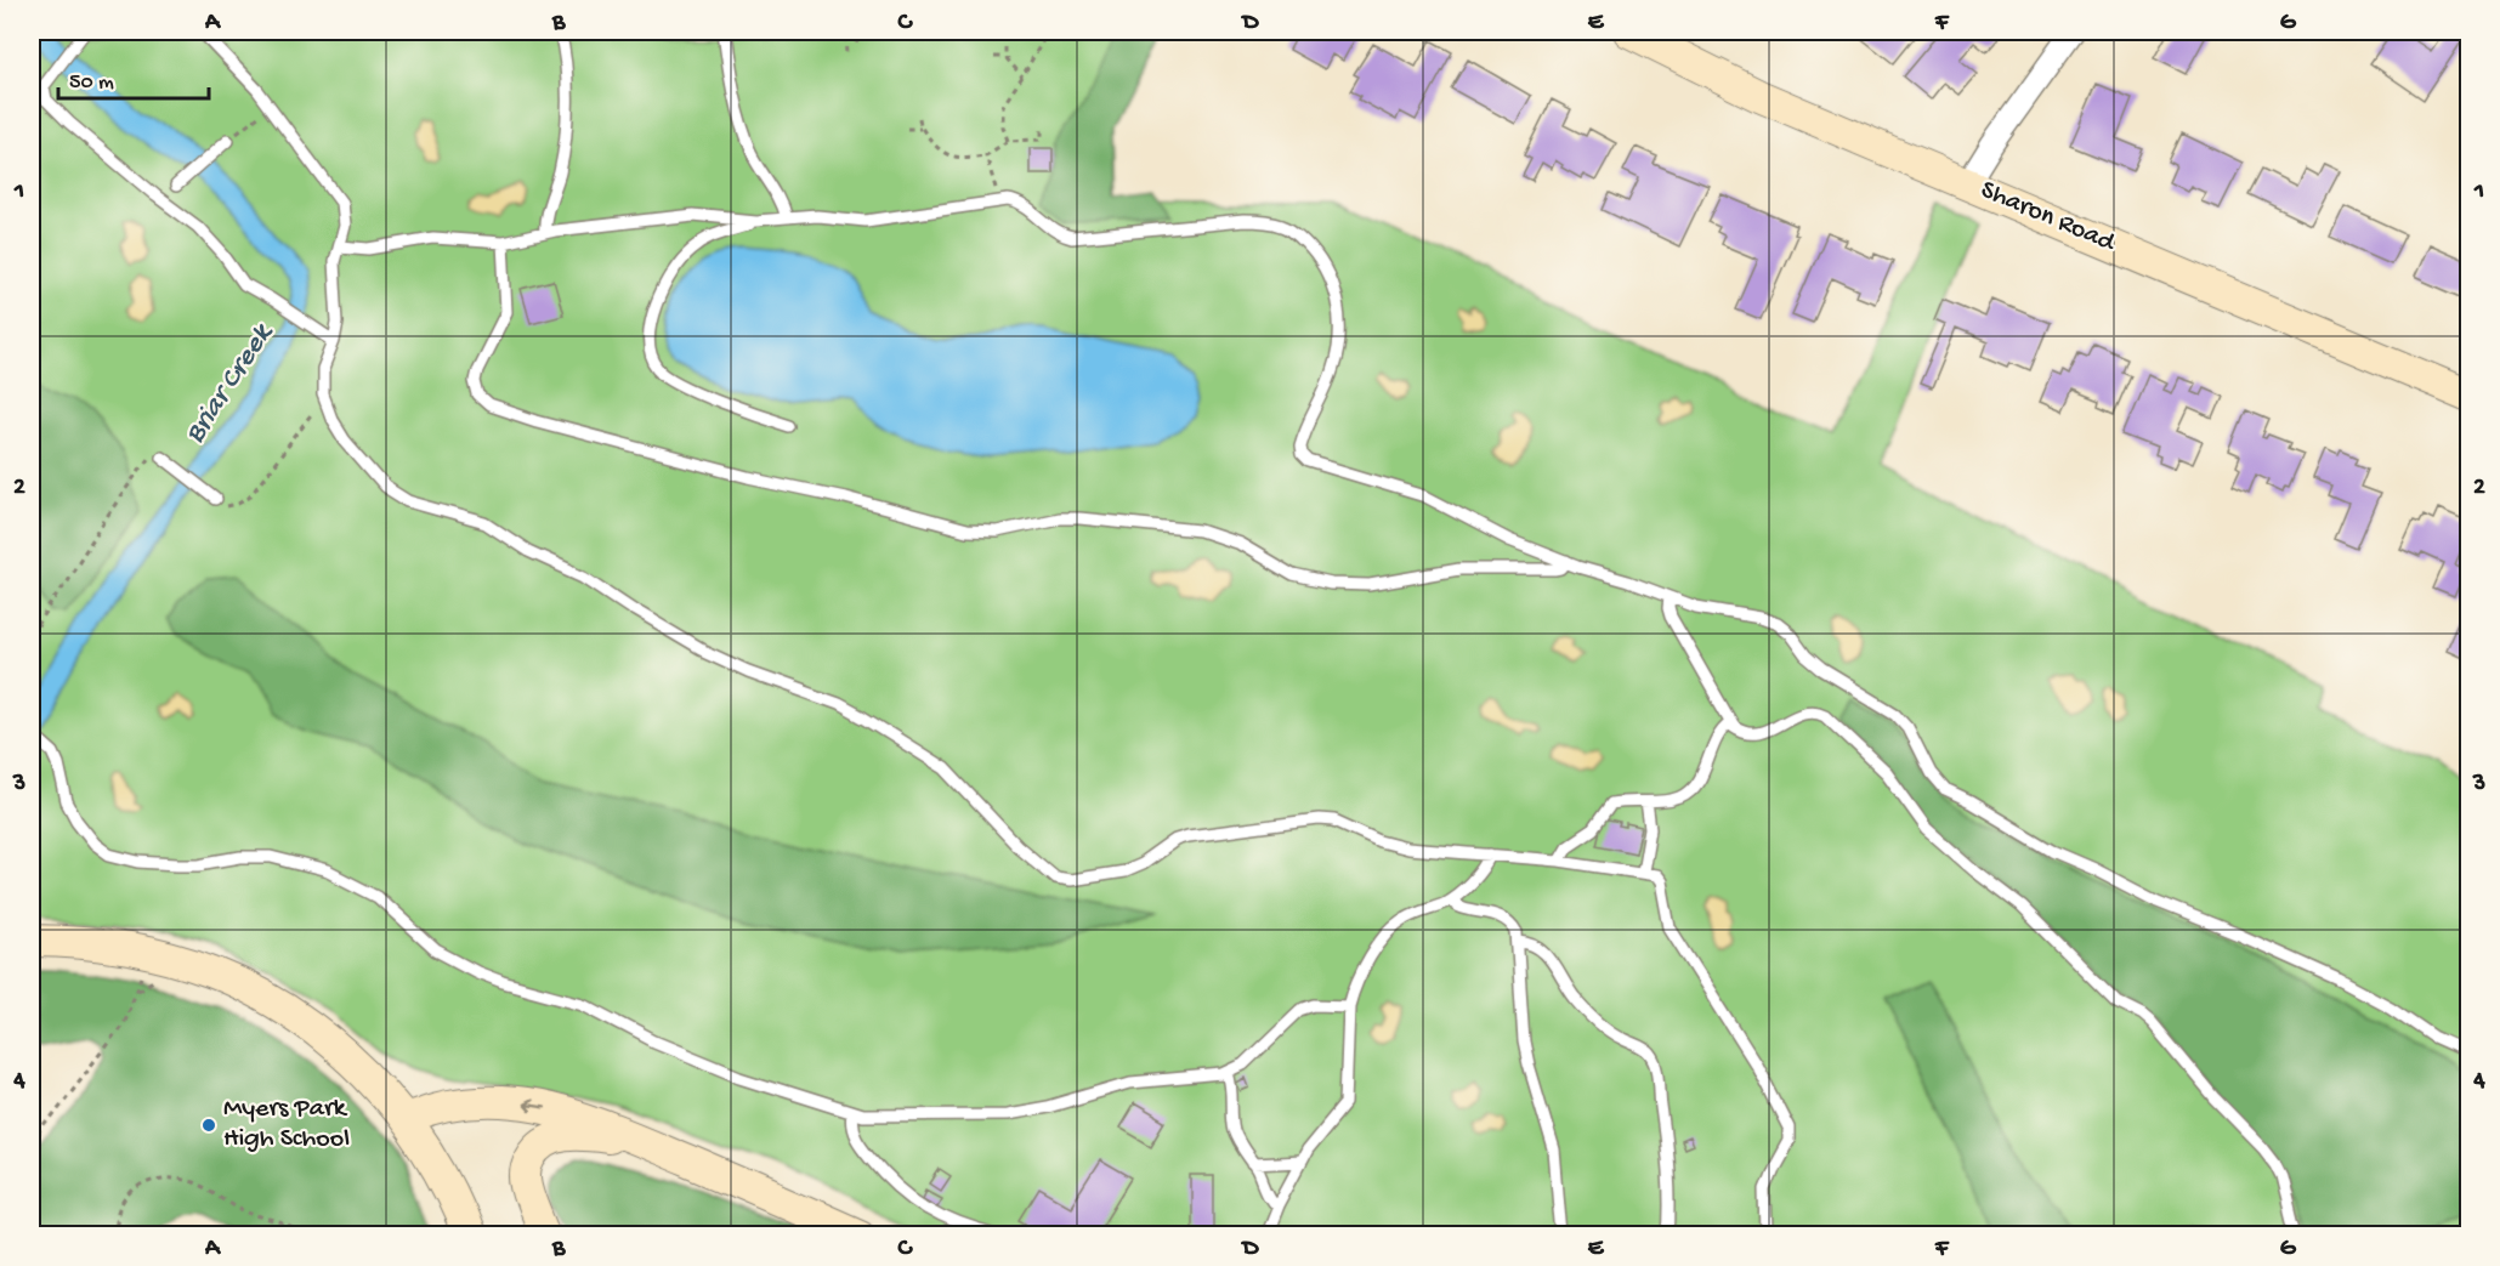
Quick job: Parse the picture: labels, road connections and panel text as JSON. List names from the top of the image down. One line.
{"streets":{"street":["Sharon Road"]},"water":["Briar Creek"],"places":["Myers Park High School"],"scale_bar":"50 m","grid":{"columns":["A","B","C","D","E","F","G"],"rows":["1","2","3","4"]}}
